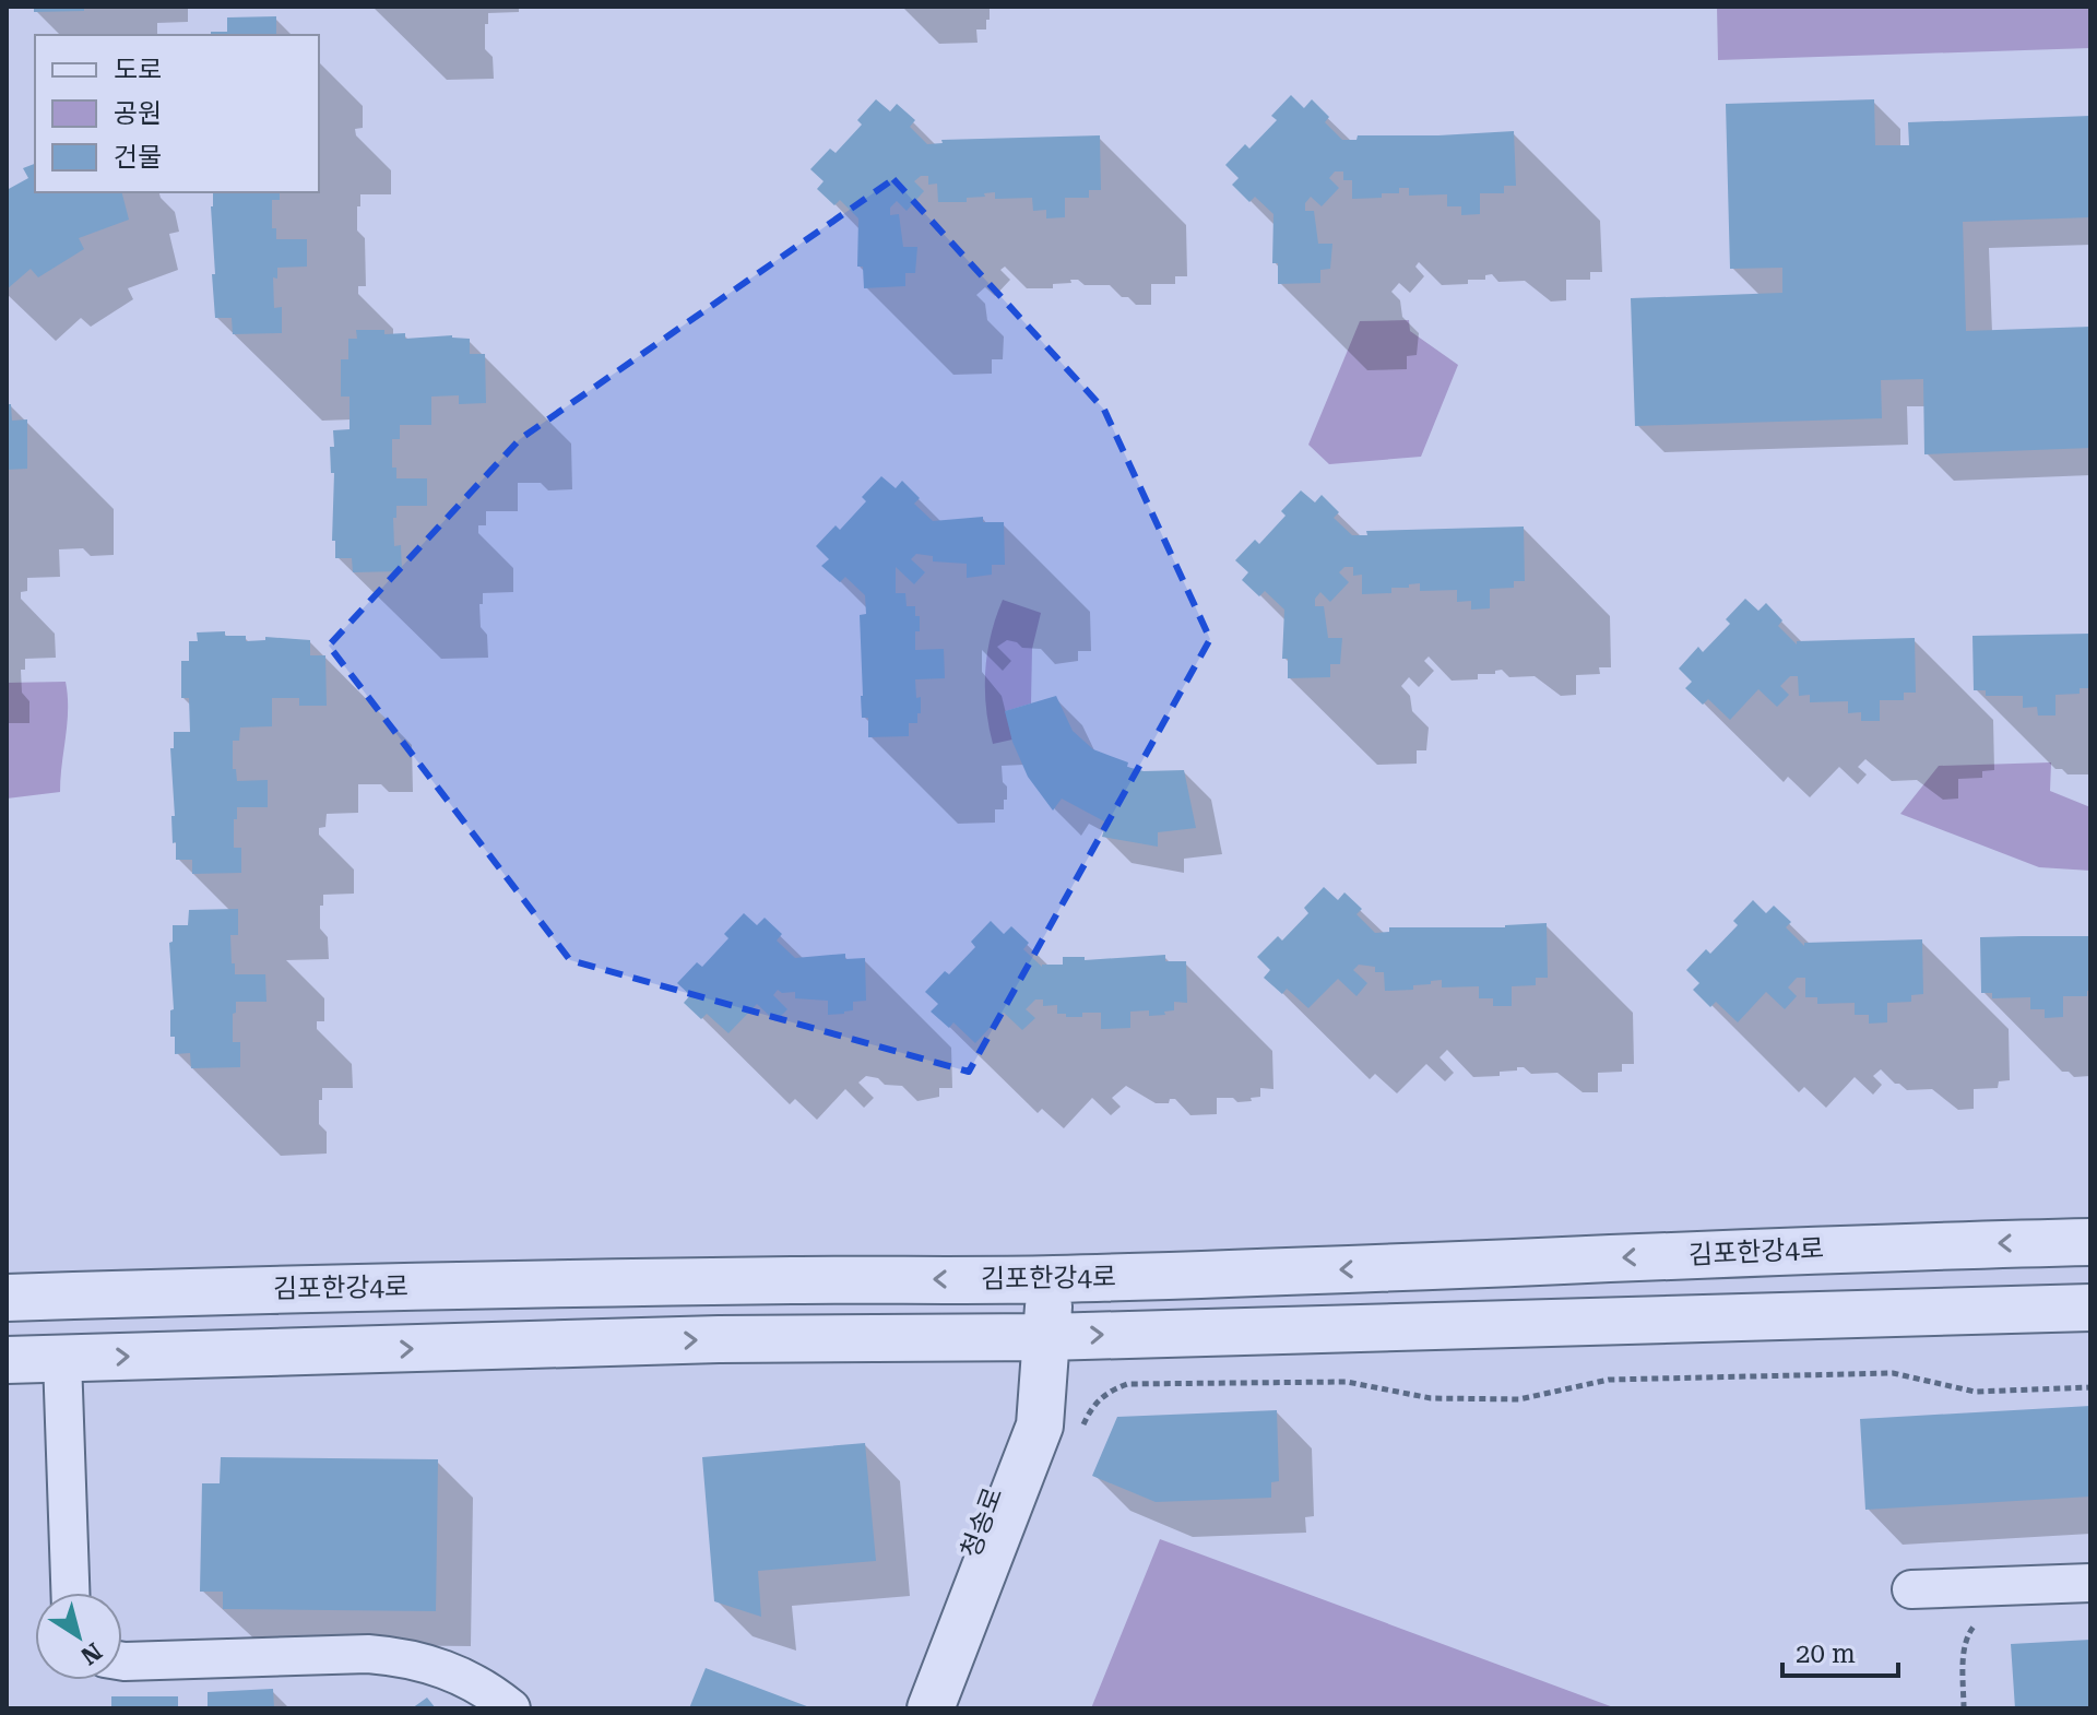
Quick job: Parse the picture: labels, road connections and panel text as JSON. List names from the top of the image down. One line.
{"streets":{"street":["김포한강4로","청송로"]},"crossings":[["김포한강4로","청송로"]],"legend":["도로","공원","건물"],"scale_bar":"20 m","north":"bottom right"}
